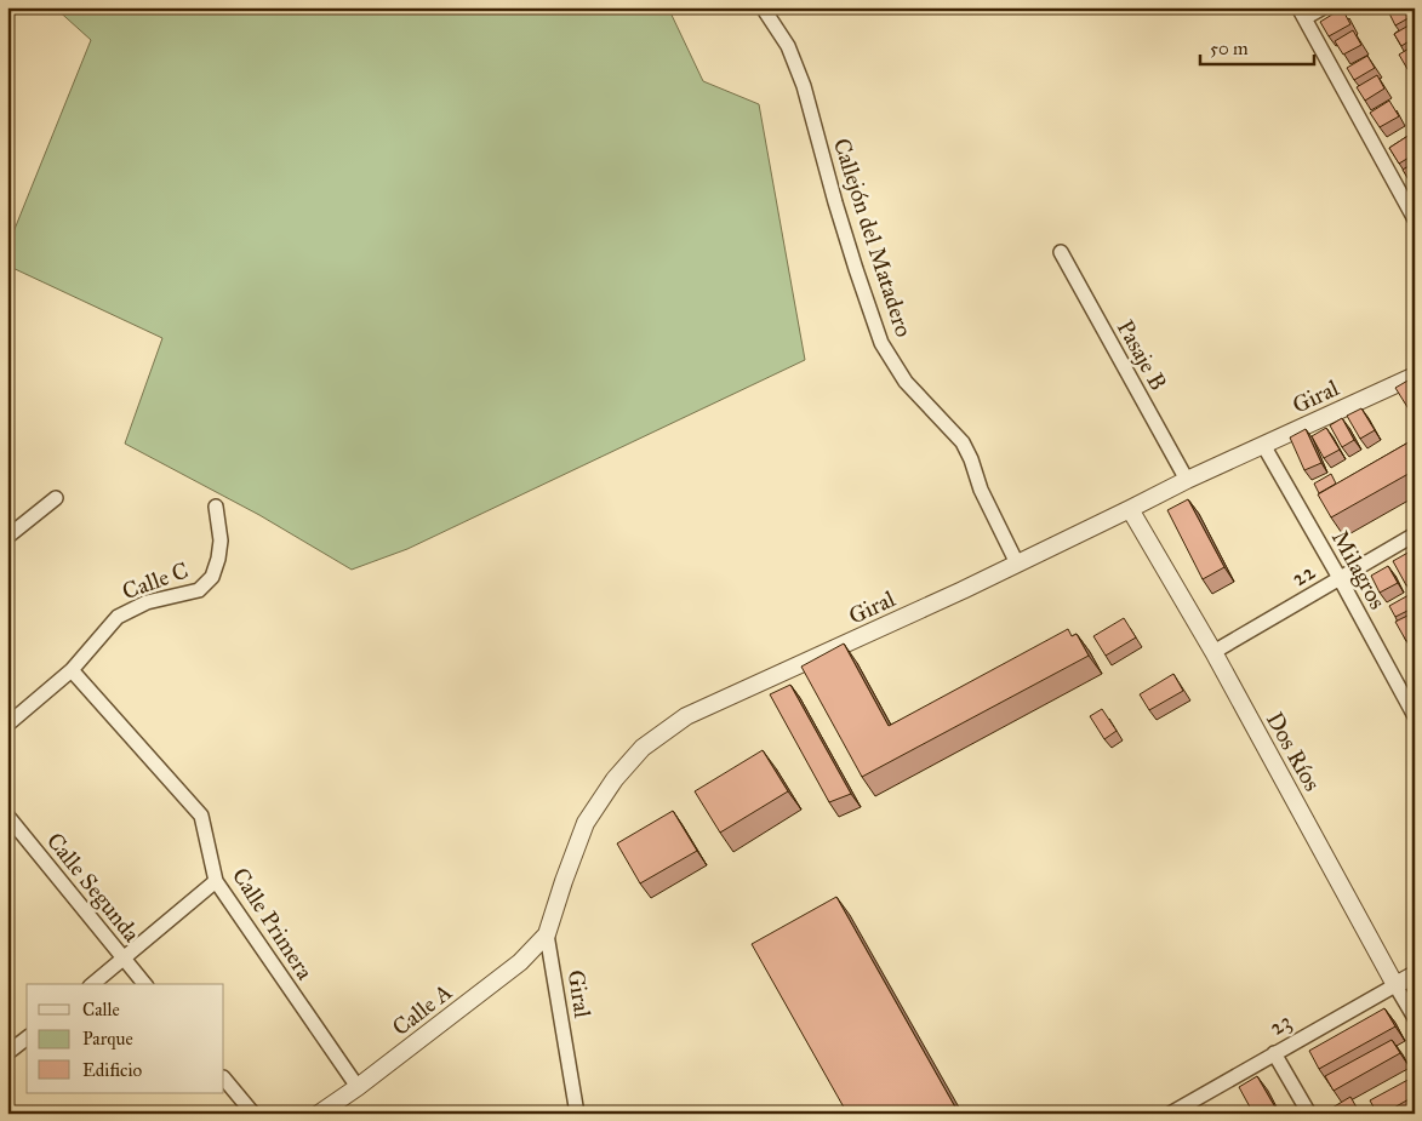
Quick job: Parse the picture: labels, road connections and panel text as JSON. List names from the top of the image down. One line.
{"streets":{"street":["Callejón del Matadero","Pasaje B","Giral","Milagros","22","Calle C","Dos Ríos","Calle Segunda","Calle Primera","Calle A","23"]},"crossings":[["Callejón del Matadero","Giral"],["Pasaje B","Giral"],["Giral","Milagros"],["Giral","Dos Ríos"],["Giral","Calle A"],["Milagros","22"],["22","Dos Ríos"],["Calle C","Calle Primera"],["Dos Ríos","23"],["Calle Primera","Calle A"]],"legend":["Calle","Parque","Edificio"],"scale_bar":"50 m"}
